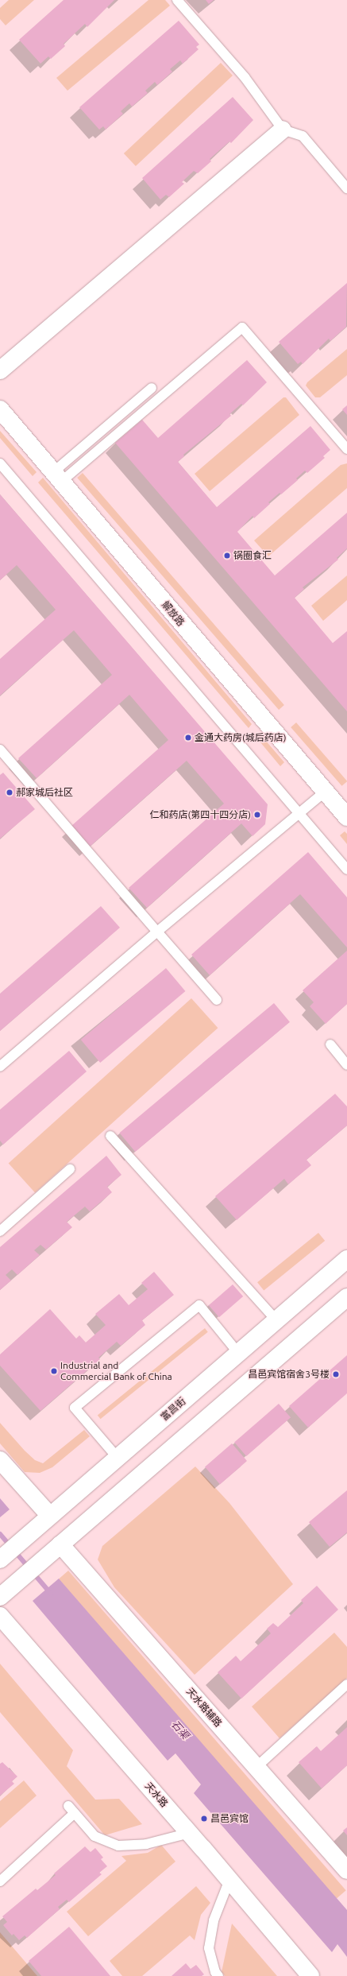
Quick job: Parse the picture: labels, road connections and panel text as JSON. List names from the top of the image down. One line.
{"streets":{"street":["解放路","富昌街","天水路辅路","天水路"]},"water":["石渠"],"places":["锅圈食汇","金通大药房(城后药店)","郝家城后社区","仁和药店(第四十四分店)","Industrial and Commercial Bank of China","昌邑宾馆宿舍3号楼","昌邑宾馆"]}
